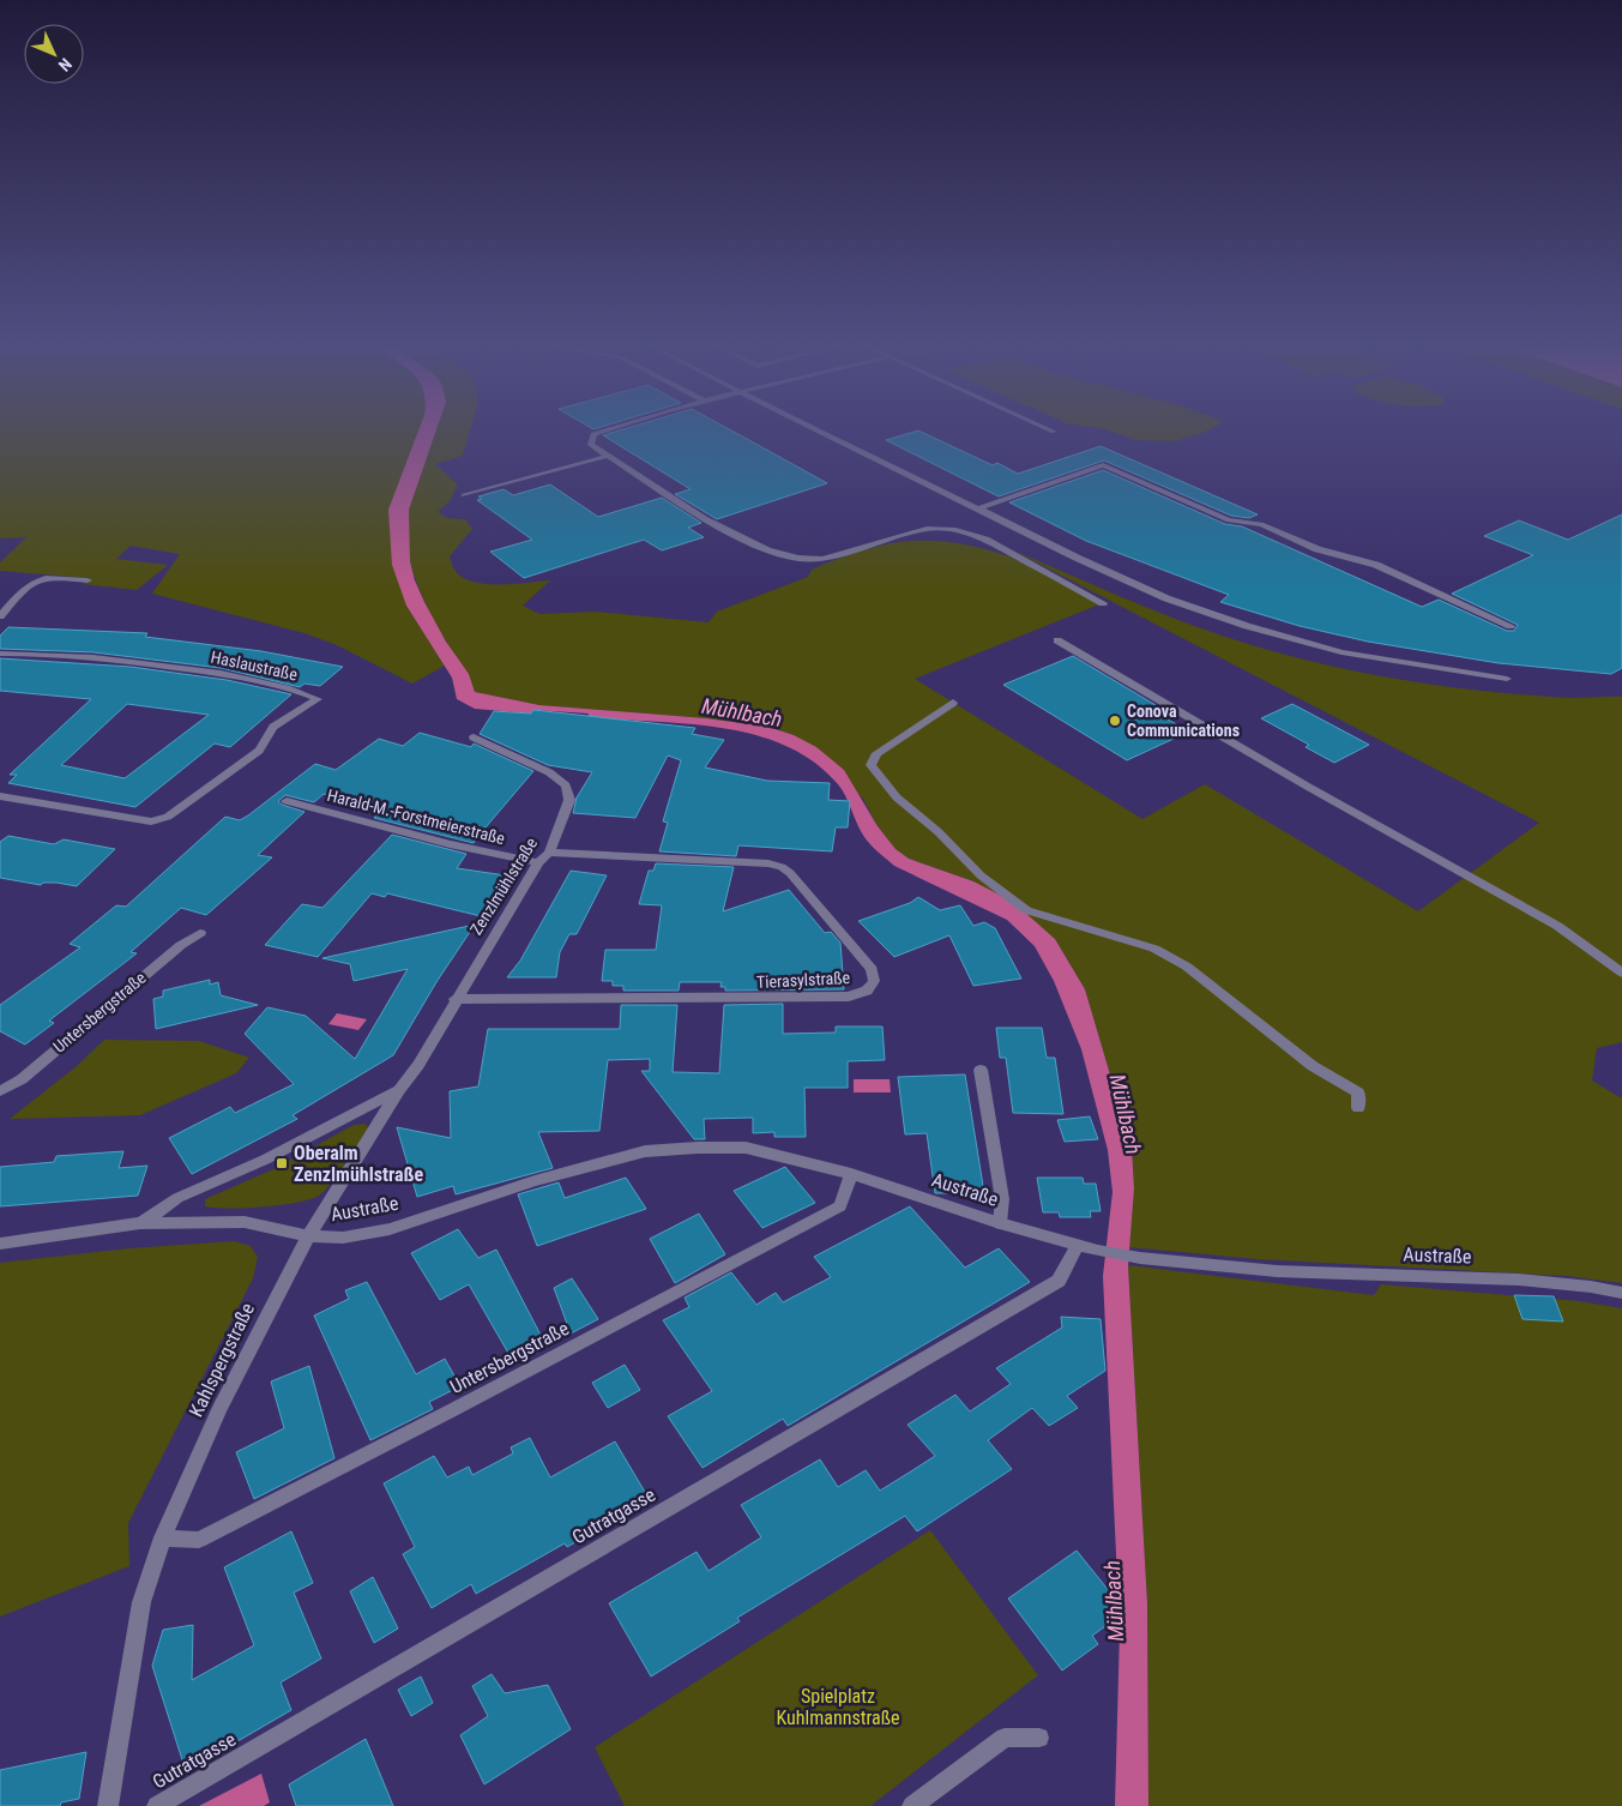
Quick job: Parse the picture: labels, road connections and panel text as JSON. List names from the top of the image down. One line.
{"streets":{"street":["Haslaustraße","Harald-M.-Forstmeierstraße","Zenzlmühlstraße","Tierasylstraße","Untersbergstraße","Austraße","Kahlspergstraße","Gutratgasse"]},"crossings":[["Harald-M.-Forstmeierstraße","Zenzlmühlstraße"],["Zenzlmühlstraße","Tierasylstraße"],["Zenzlmühlstraße","Austraße"],["Zenzlmühlstraße","Kahlspergstraße"],["Untersbergstraße","Austraße"],["Untersbergstraße","Kahlspergstraße"],["Austraße","Kahlspergstraße"],["Austraße","Gutratgasse"]],"water":["Mühlbach"],"parks":["Spielplatz Kuhlmannstraße"],"places":{"other":["Conova Communications"],"transit":["Oberalm Zenzlmühlstraße"]},"north":"bottom right"}
